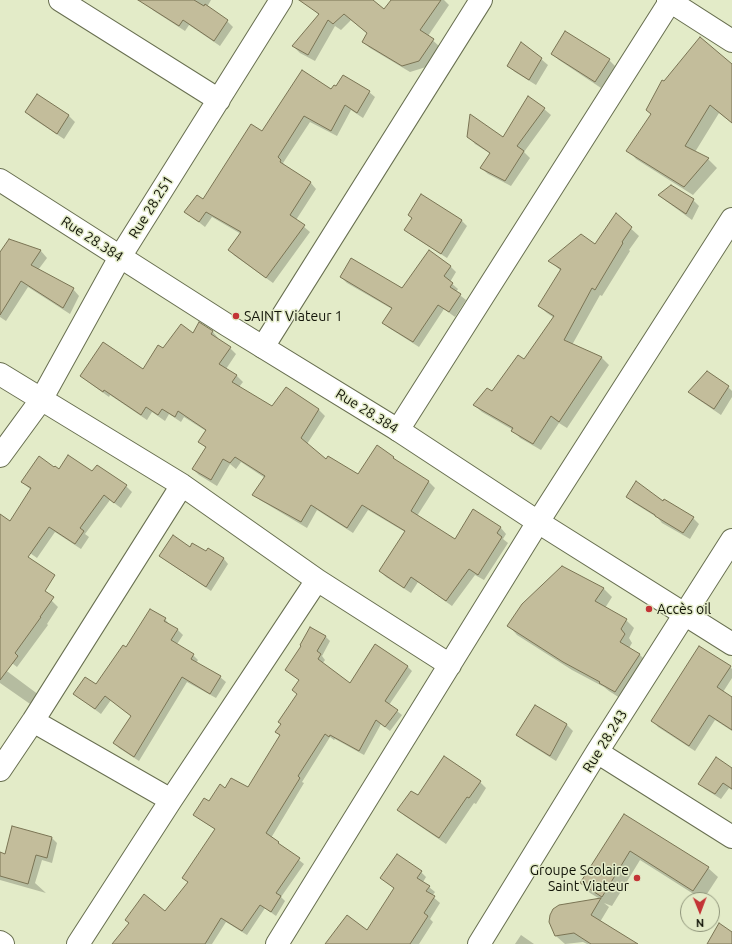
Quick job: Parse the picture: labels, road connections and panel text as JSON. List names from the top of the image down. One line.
{"streets":{"street":["Rue 28.251","Rue 28.384","Rue 28.243"]},"crossings":[["Rue 28.251","Rue 28.384"],["Rue 28.384","Rue 28.243"]],"places":["SAINT Viateur 1","Accès oil","Groupe Scolaire Saint Viateur"],"north":"bottom"}
